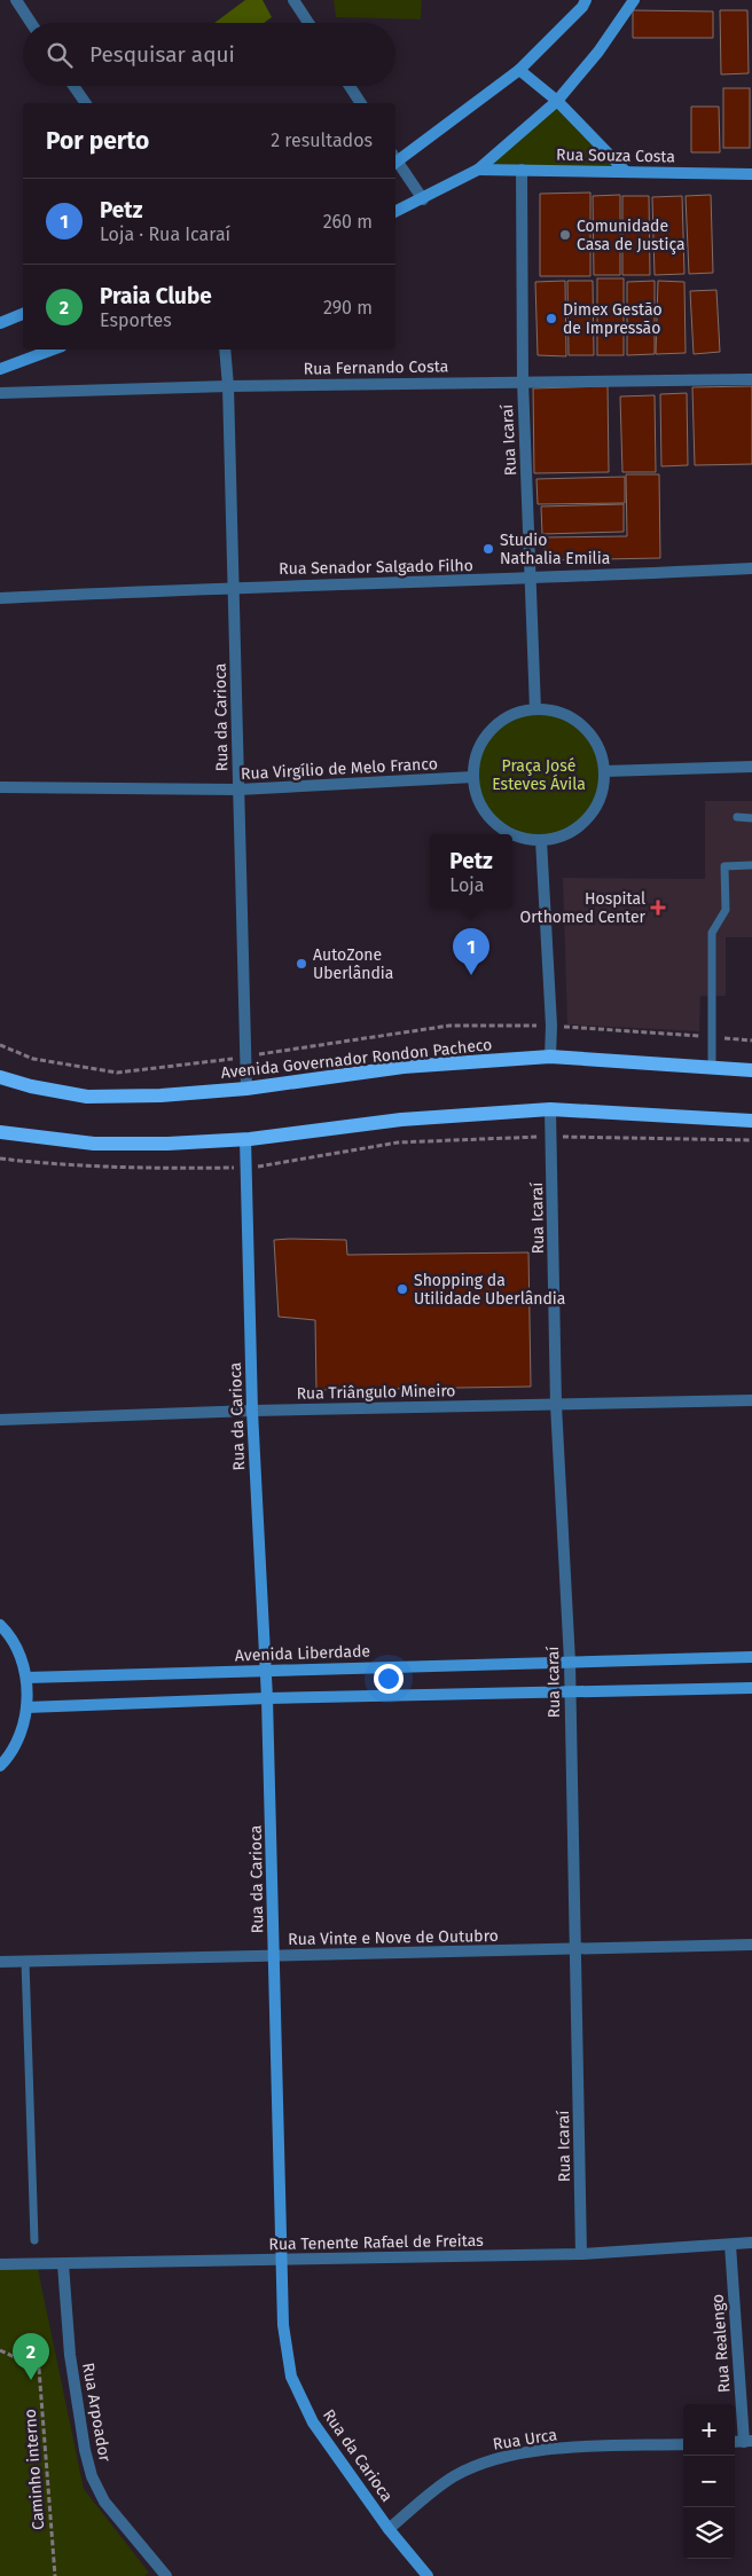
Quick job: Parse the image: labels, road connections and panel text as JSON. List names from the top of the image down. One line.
{"streets":{"main road":["Avenida Governador Rondon Pacheco"],"street":["Rua Souza Costa","Rua Fernando Costa","Rua Icaraí","Rua Senador Salgado Filho","Rua da Carioca","Rua Virgílio de Melo Franco","Rua Triângulo Mineiro","Avenida Liberdade","Rua Vinte e Nove de Outubro","Rua Tenente Rafael de Freitas","Rua Realengo","Rua Arpoador","Rua Urca"],"path":["Caminho interno"]},"crossings":[["Rua Souza Costa","Rua Icaraí"],["Rua Fernando Costa","Rua Icaraí"],["Rua Fernando Costa","Rua da Carioca"],["Rua Icaraí","Rua Senador Salgado Filho"],["Rua Icaraí","Rua Virgílio de Melo Franco"],["Rua Icaraí","Rua Triângulo Mineiro"],["Rua Icaraí","Avenida Liberdade"],["Rua Icaraí","Rua Vinte e Nove de Outubro"],["Rua Icaraí","Rua Tenente Rafael de Freitas"],["Rua Senador Salgado Filho","Rua da Carioca"],["Rua da Carioca","Rua Virgílio de Melo Franco"],["Rua da Carioca","Avenida Governador Rondon Pacheco"],["Rua da Carioca","Rua Triângulo Mineiro"],["Rua da Carioca","Avenida Liberdade"],["Rua da Carioca","Rua Vinte e Nove de Outubro"],["Rua da Carioca","Rua Tenente Rafael de Freitas"],["Rua da Carioca","Rua Urca"],["Rua Tenente Rafael de Freitas","Rua Realengo"],["Rua Tenente Rafael de Freitas","Rua Arpoador"]],"parks":["Praça José Esteves Ávila"],"places":{"other":["Comunidade Casa de Justiça","Dimex Gestão de Impressão","Studio Nathalia Emilia","AutoZone Uberlândia","Shopping da Utilidade Uberlândia"],"health":["Hospital Orthomed Center"]},"page":{"search":"Pesquisar aqui","heading":["Por perto","2 resultados"],"list":[{"mark":"1","name":"Petz","note":"Loja · Rua Icaraí","value":"260 m"},{"mark":"2","name":"Praia Clube","note":"Esportes","value":"290 m"}],"popup":["Petz","Loja"],"pins":["1","2"],"map_buttons":["+","−"]}}
